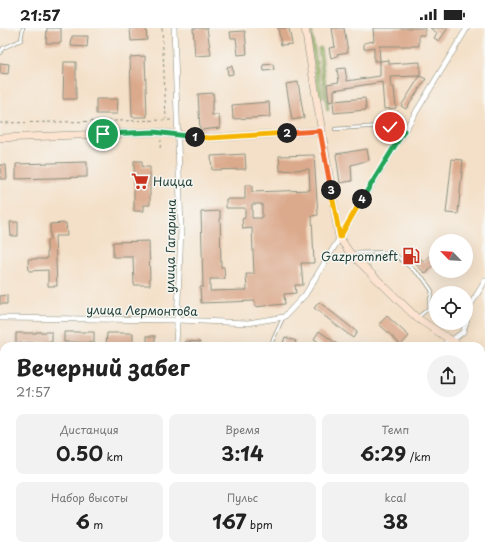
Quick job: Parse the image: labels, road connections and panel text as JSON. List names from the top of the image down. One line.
{"streets":{"street":["улица Гагарина","улица Лермонтова"]},"crossings":[["улица Гагарина","улица Лермонтова"]],"places":{"supermarket":["Ницца"],"fuel station":["Gazpromneft"]},"north":"top left","page":{"status":"21:57","pins":["2","1","3","4"],"heading":["Вечерний забег","21:57"],"stats":[["Дистанция","0.50 km"],["Время","3:14"],["Темп","6:29 /km"],["Набор высоты","6 m"],["Пульс","167 bpm"],["kcal","38"]]}}
